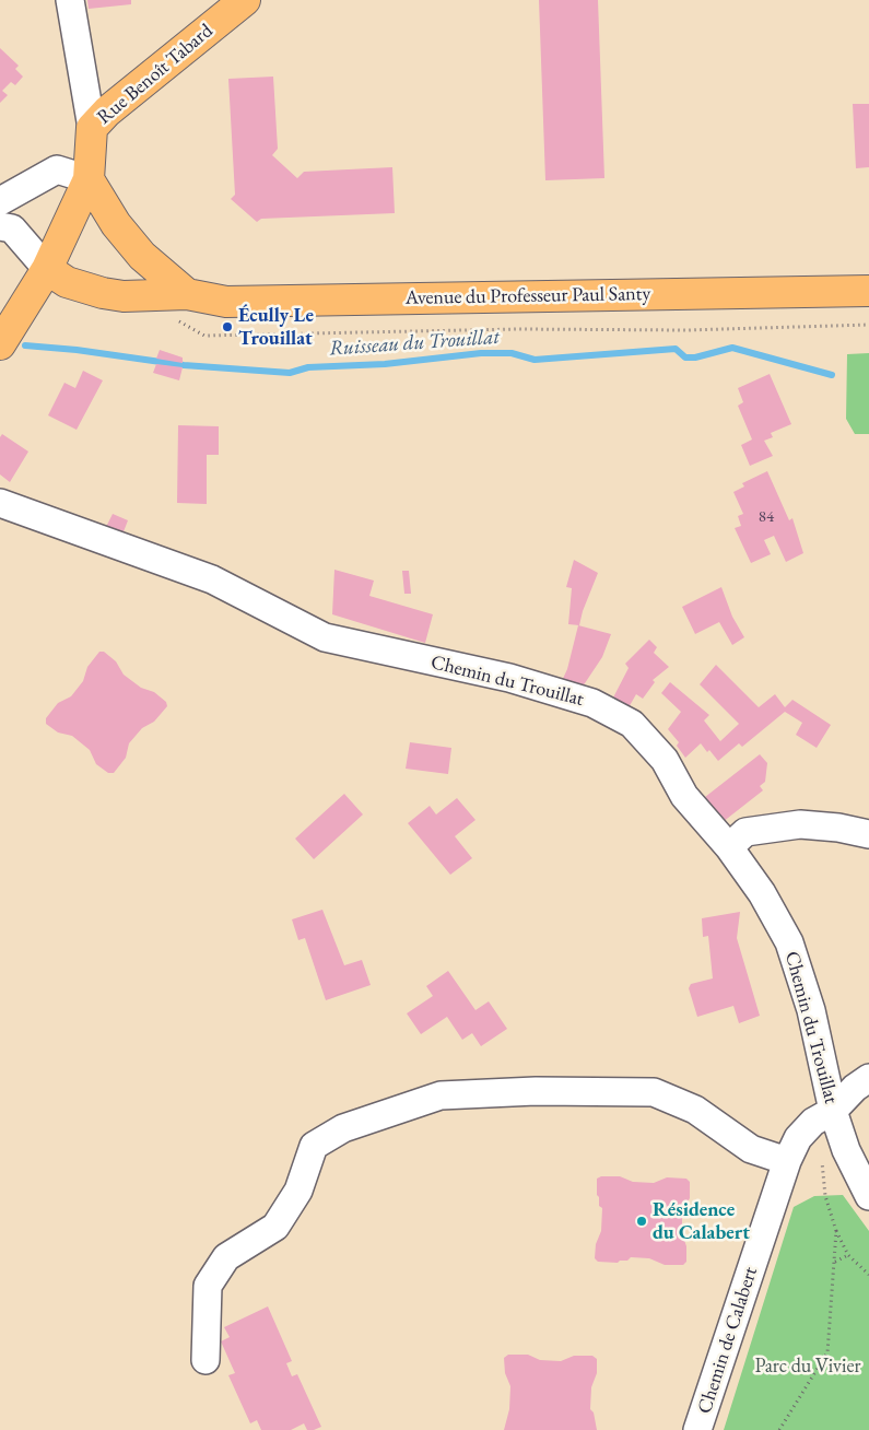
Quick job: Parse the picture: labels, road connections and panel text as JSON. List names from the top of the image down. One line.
{"streets":{"main road":["Rue Benoît Tabard","Avenue du Professeur Paul Santy"],"street":["Chemin du Trouillat","Chemin de Calabert"]},"crossings":[["Chemin du Trouillat","Chemin de Calabert"]],"water":["Ruisseau du Trouillat"],"parks":["Parc du Vivier"],"places":["Écully Le Trouillat","Résidence du Calabert"],"house_numbers":["84"]}
